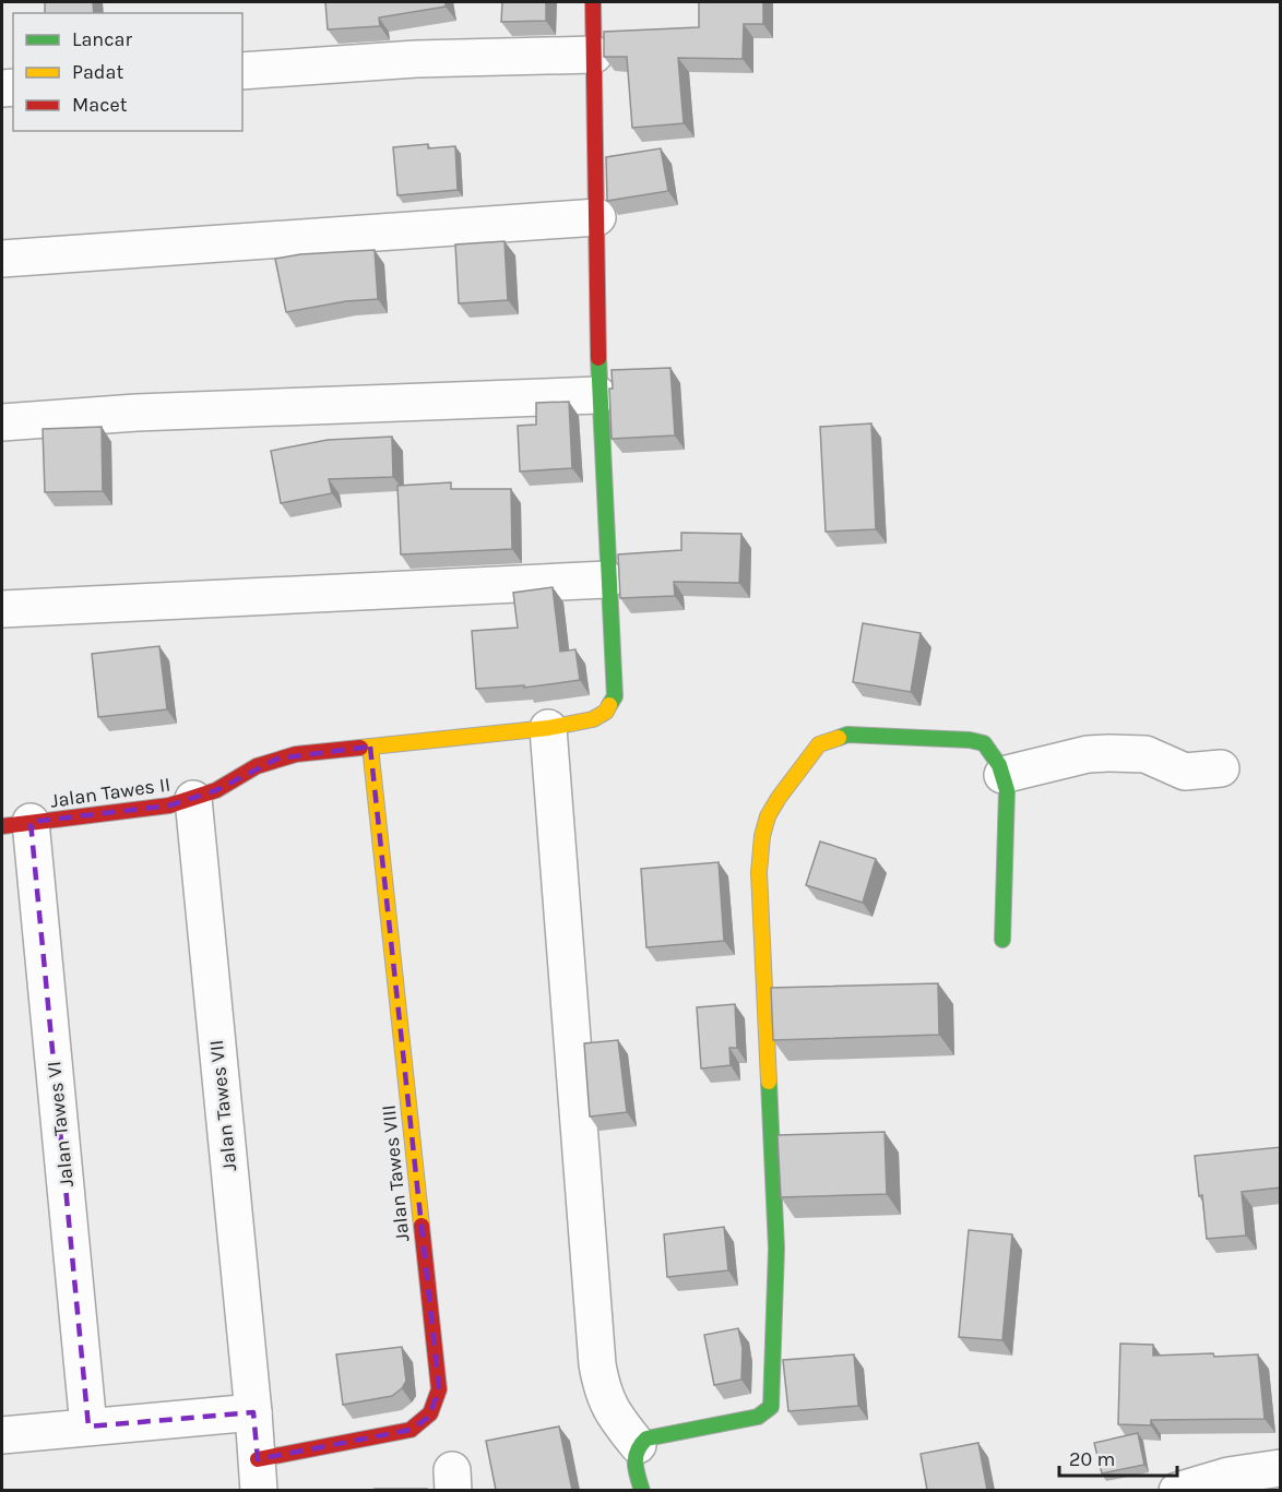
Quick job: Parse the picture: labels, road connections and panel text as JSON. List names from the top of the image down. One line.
{"streets":{"street":["Jalan Tawes II","Jalan Tawes VII","Jalan Tawes VI","Jalan Tawes VIII"]},"crossings":[["Jalan Tawes II","Jalan Tawes VII"],["Jalan Tawes II","Jalan Tawes VI"],["Jalan Tawes II","Jalan Tawes VIII"],["Jalan Tawes VII","Jalan Tawes VIII"]],"legend":["Lancar","Padat","Macet"],"scale_bar":"20 m"}
